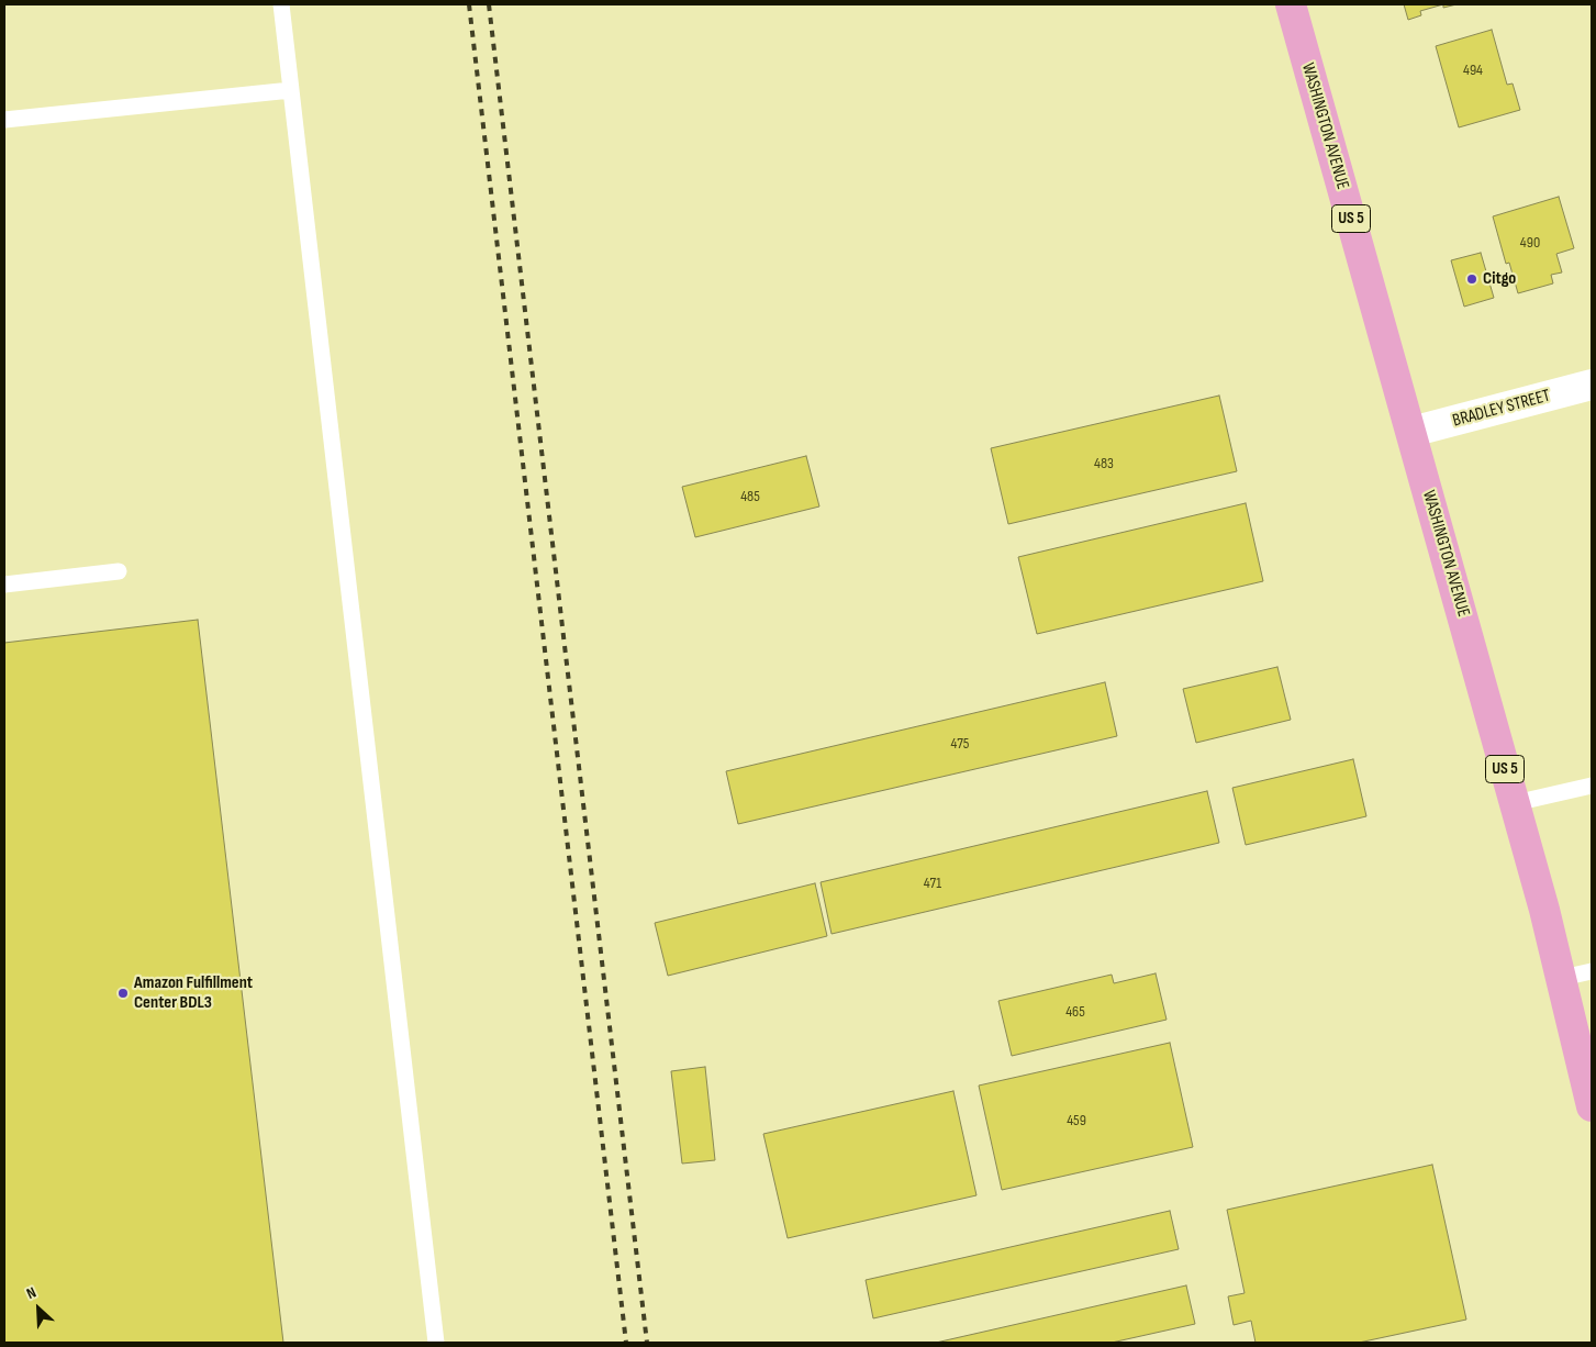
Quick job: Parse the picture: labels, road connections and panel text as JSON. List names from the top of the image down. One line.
{"streets":{"main road":["WASHINGTON AVENUE","US 5"],"street":["BRADLEY STREET"]},"crossings":[["WASHINGTON AVENUE","BRADLEY STREET"]],"places":["Citgo","Amazon Fulfillment Center BDL3"],"house_numbers":["494","490","483","485","475","471","465","459"],"north":"top left"}
